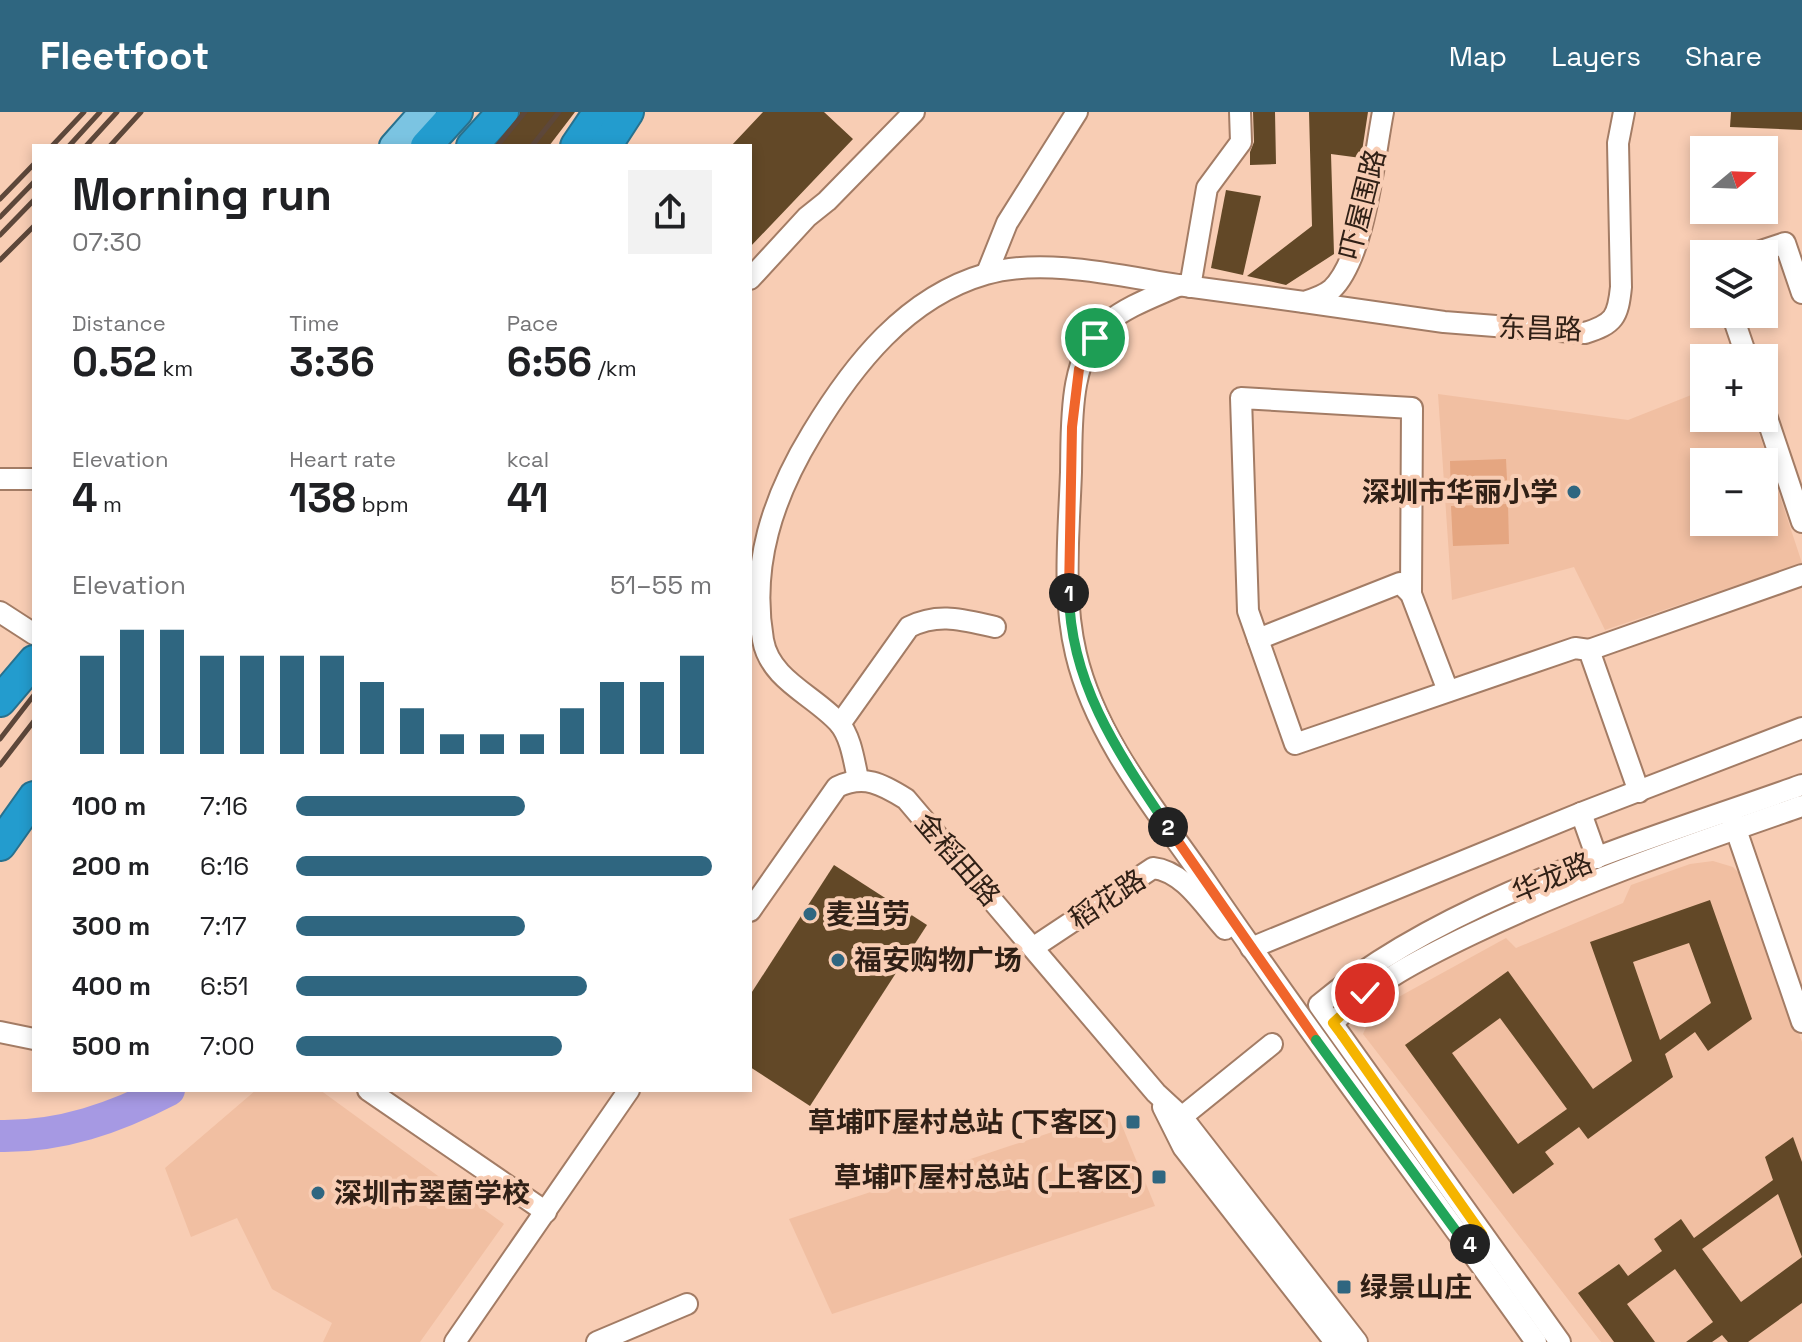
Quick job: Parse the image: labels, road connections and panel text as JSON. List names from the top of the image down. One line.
{"streets":{"street":["吓屋围路","东昌路","金稻田路","华龙路","稻花路"]},"crossings":[["吓屋围路","东昌路"],["金稻田路","稻花路"]],"places":{"other":["深圳市华丽小学","麦当劳","福安购物广场","深圳市翠菌学校"],"transit":["草埔吓屋村总站 (下客区)","草埔吓屋村总站 (上客区)","绿景山庄"]},"north":"right","page":{"header":"Fleetfoot","nav":["Map","Layers","Share"],"map_buttons":["+","−"],"heading":["Morning run","07:30"],"stats":[["Distance","0.52 km"],["Time","3:36"],["Pace","6:56 /km"],["Elevation","4 m"],["Heart rate","138 bpm"],["kcal","41"]],"chart":["Elevation","51–55 m"],"pins":["1","2","4"],"list":[{"name":"100 m","note":"7:16"},{"name":"200 m","note":"6:16"},{"name":"300 m","note":"7:17"},{"name":"400 m","note":"6:51"},{"name":"500 m","note":"7:00"}]}}
